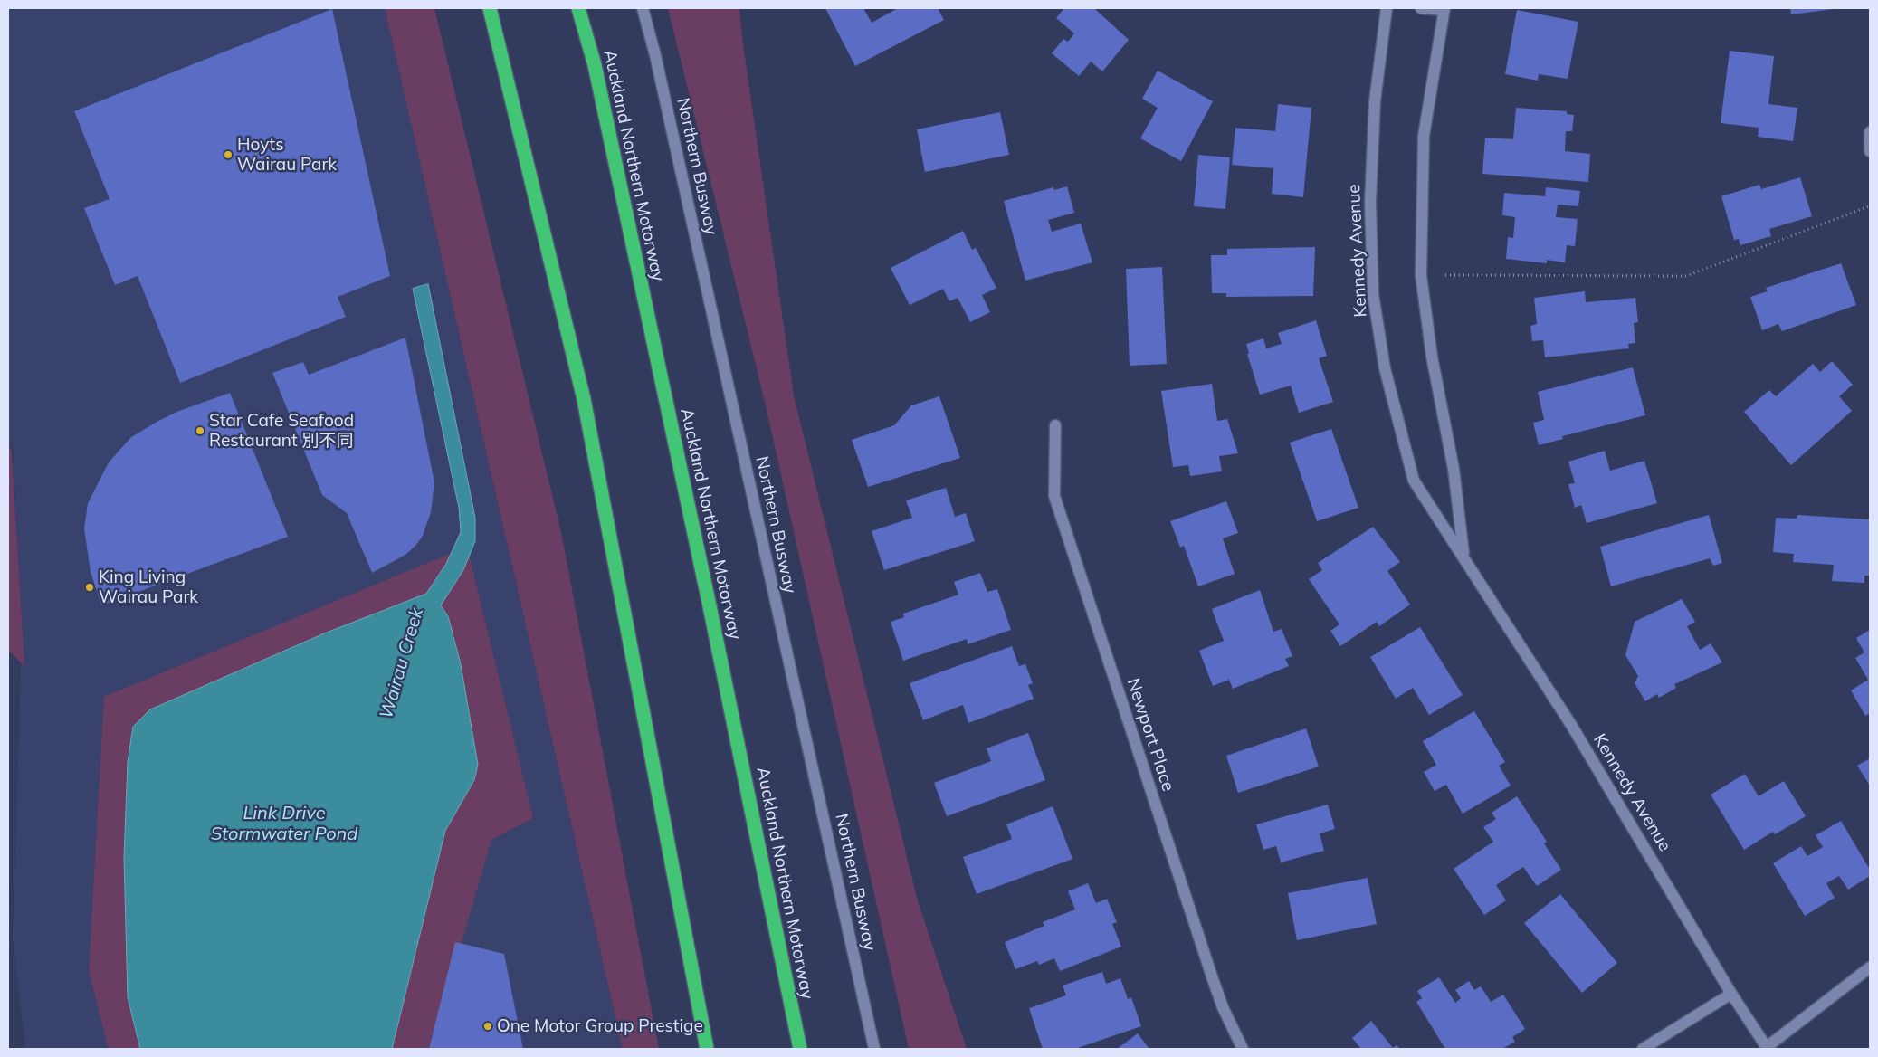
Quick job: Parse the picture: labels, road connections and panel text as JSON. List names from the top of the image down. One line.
{"streets":{"highway":["Auckland Northern Motorway"],"street":["Northern Busway","Kennedy Avenue","Newport Place"]},"water":["Wairau Creek","Link Drive Stormwater Pond"],"places":["Hoyts Wairau Park","Star Cafe Seafood Restaurant 別不同","King Living Wairau Park","One Motor Group Prestige"]}
